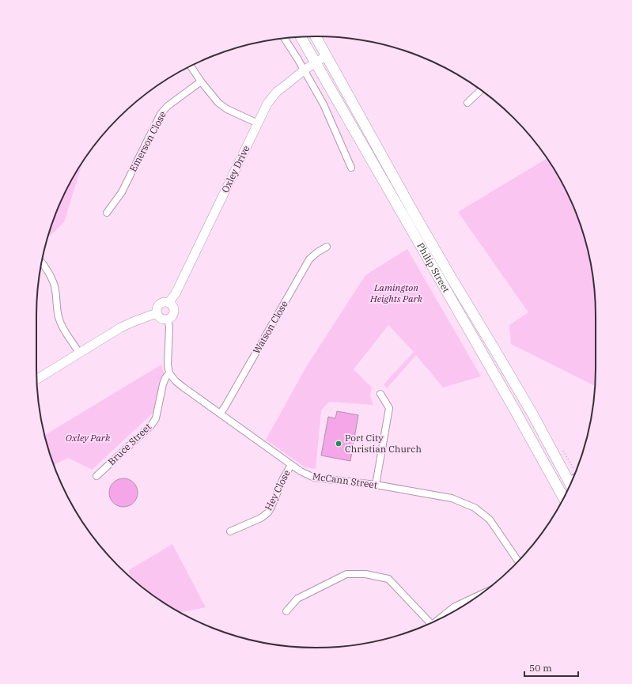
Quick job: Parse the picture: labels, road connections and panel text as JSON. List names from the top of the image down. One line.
{"streets":{"main road":["Philip Street"],"street":["Emerson Close","Oxley Drive","Watson Close","Bruce Street","McCann Street","Hey Close"]},"crossings":[["Oxley Drive","Philip Street"],["Watson Close","McCann Street"],["Bruce Street","McCann Street"],["McCann Street","Hey Close"]],"parks":["Lamington Heights Park","Oxley Park"],"places":["Port City Christian Church"],"scale_bar":"50 m"}
